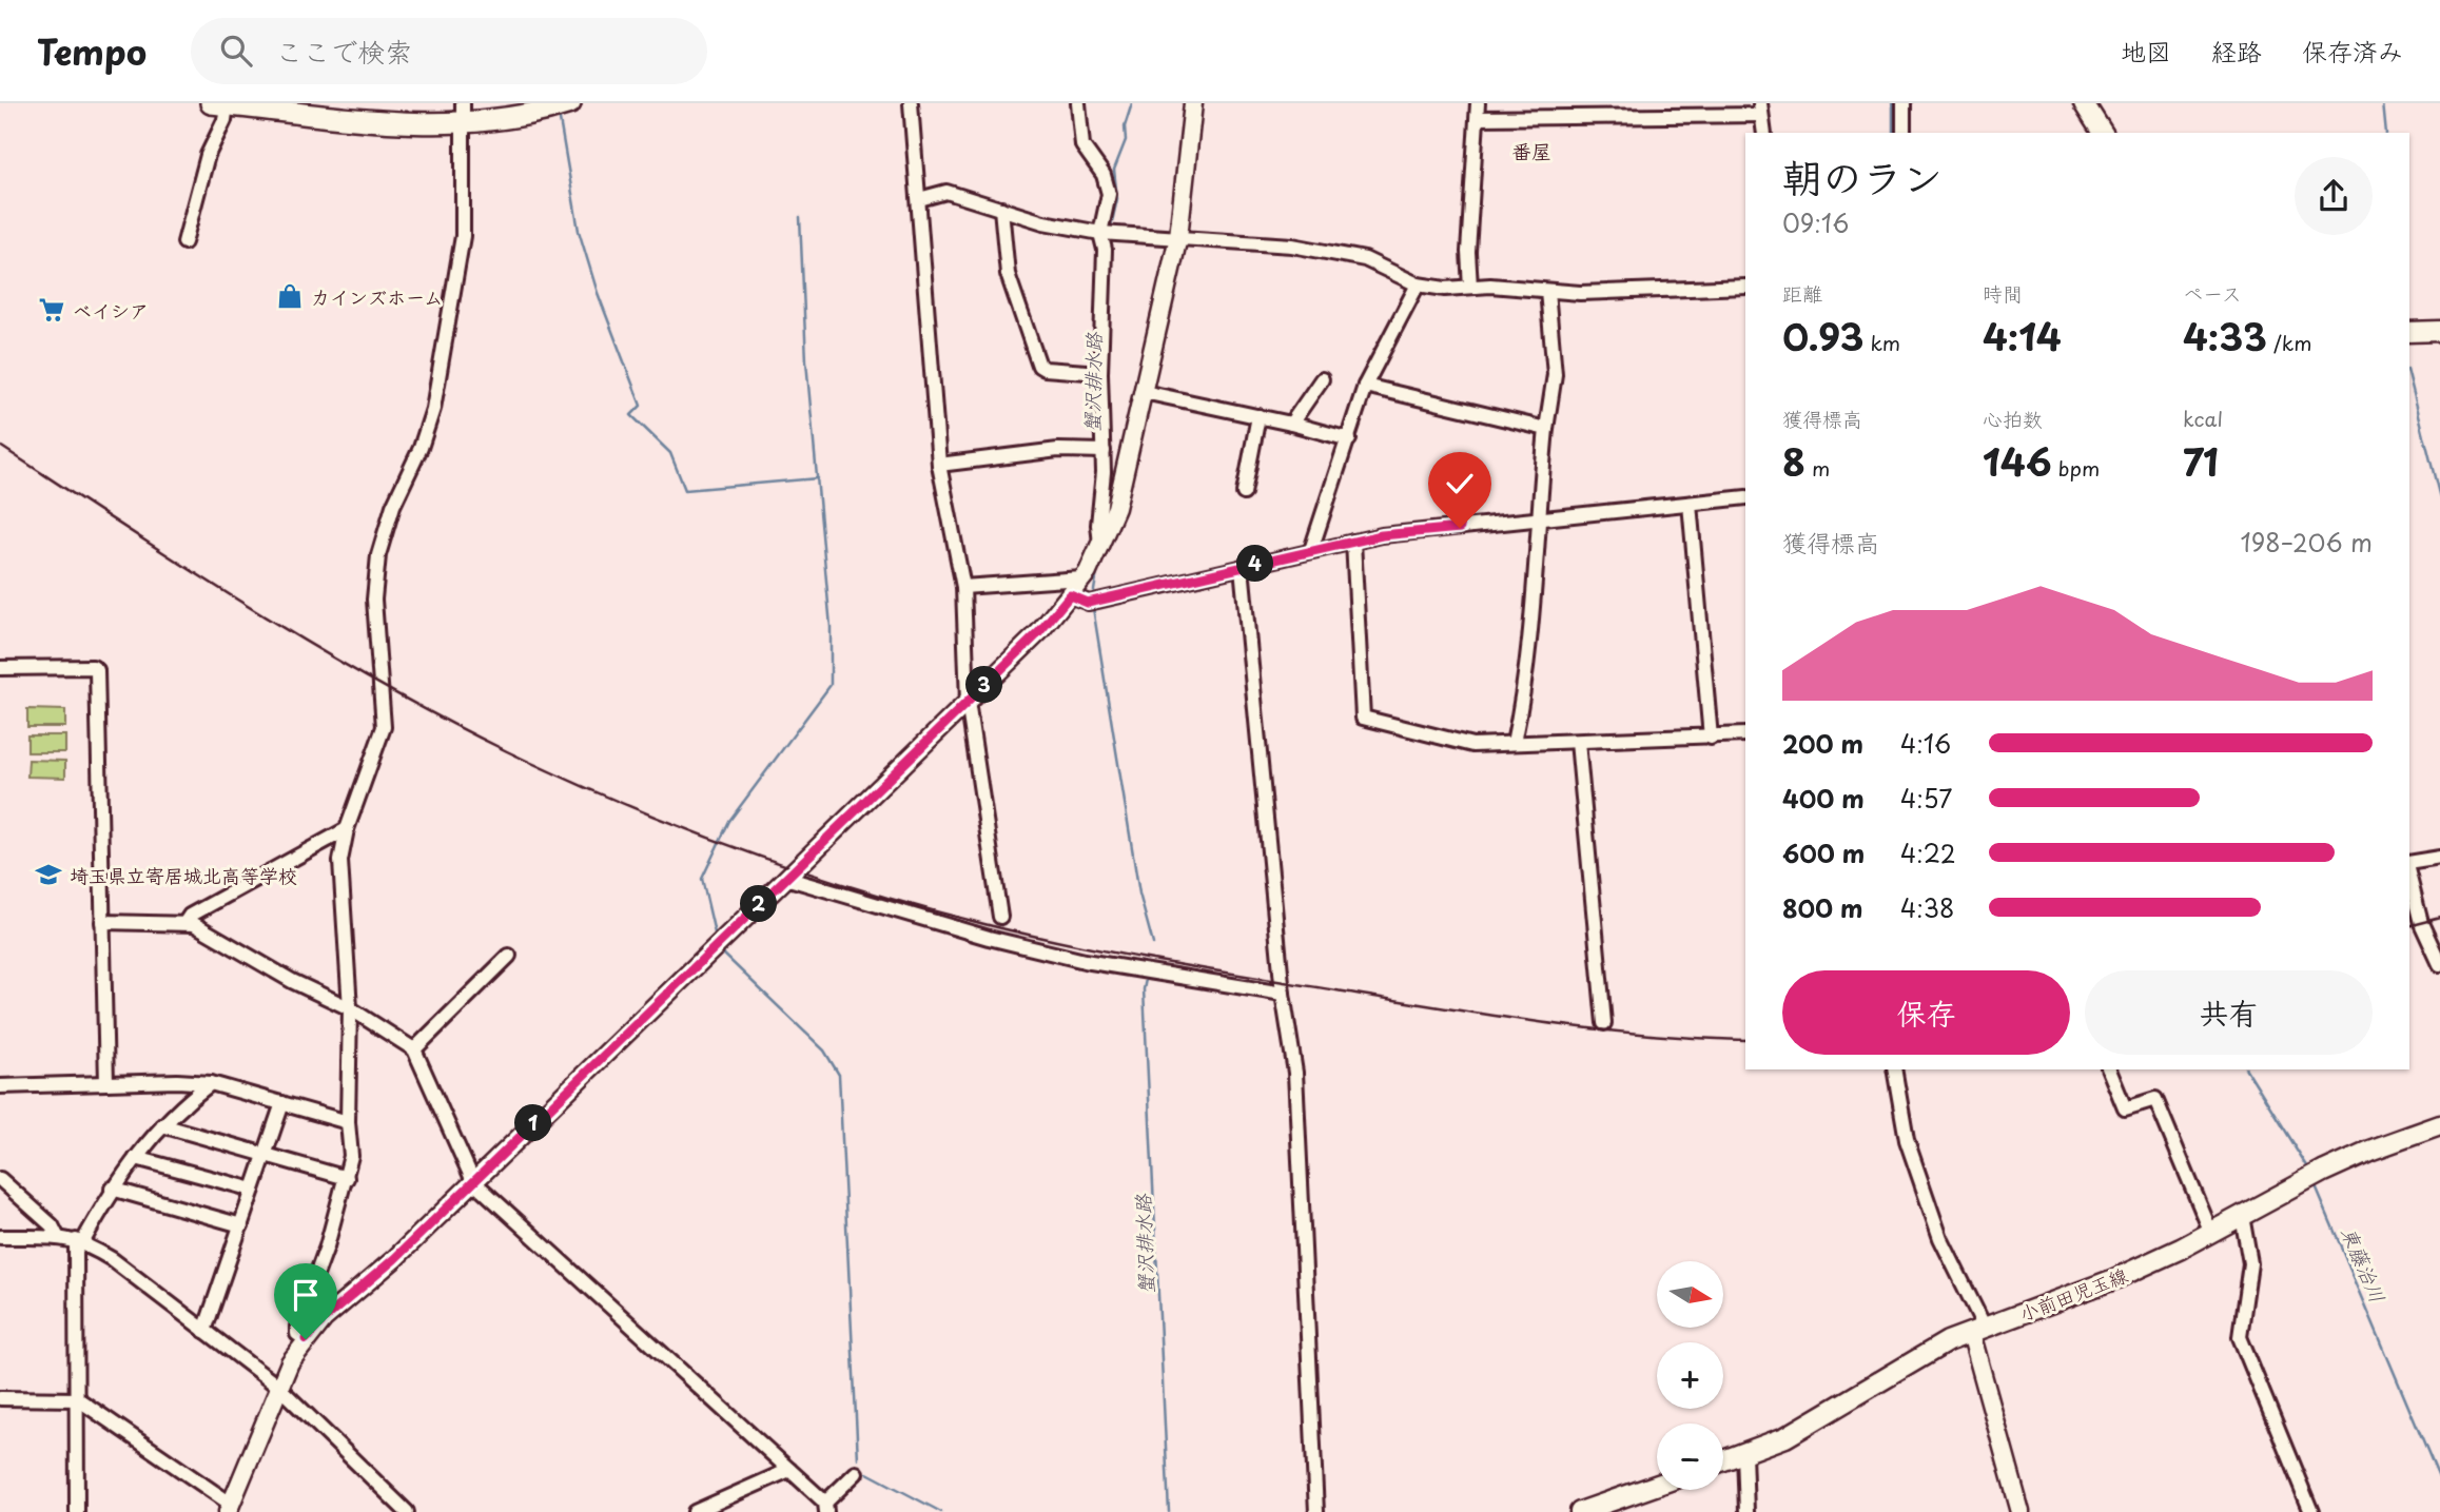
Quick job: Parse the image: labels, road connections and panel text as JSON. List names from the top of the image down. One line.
{"streets":{"main road":["小前田児玉線"]},"districts":["番屋"],"water":["蟹沢排水路","東藤治川"],"places":{"shop":["カインズホーム"],"supermarket":["ベイシア"],"school or university":["埼玉県立寄居城北高等学校"]},"north":"right","page":{"header":"Tempo","search":"ここで検索","nav":["地図","経路","保存済み"],"heading":["朝のラン","09:16"],"stats":[["距離","0.93 km"],["時間","4:14"],["ペース","4:33 /km"],["獲得標高","8 m"],["心拍数","146 bpm"],["kcal","71"]],"chart":["獲得標高","198–206 m"],"pins":["4","3","2","1"],"list":[{"name":"200 m","note":"4:16"},{"name":"400 m","note":"4:57"},{"name":"600 m","note":"4:22"},{"name":"800 m","note":"4:38"}],"buttons":["保存","共有"],"map_buttons":["+","−"]}}
